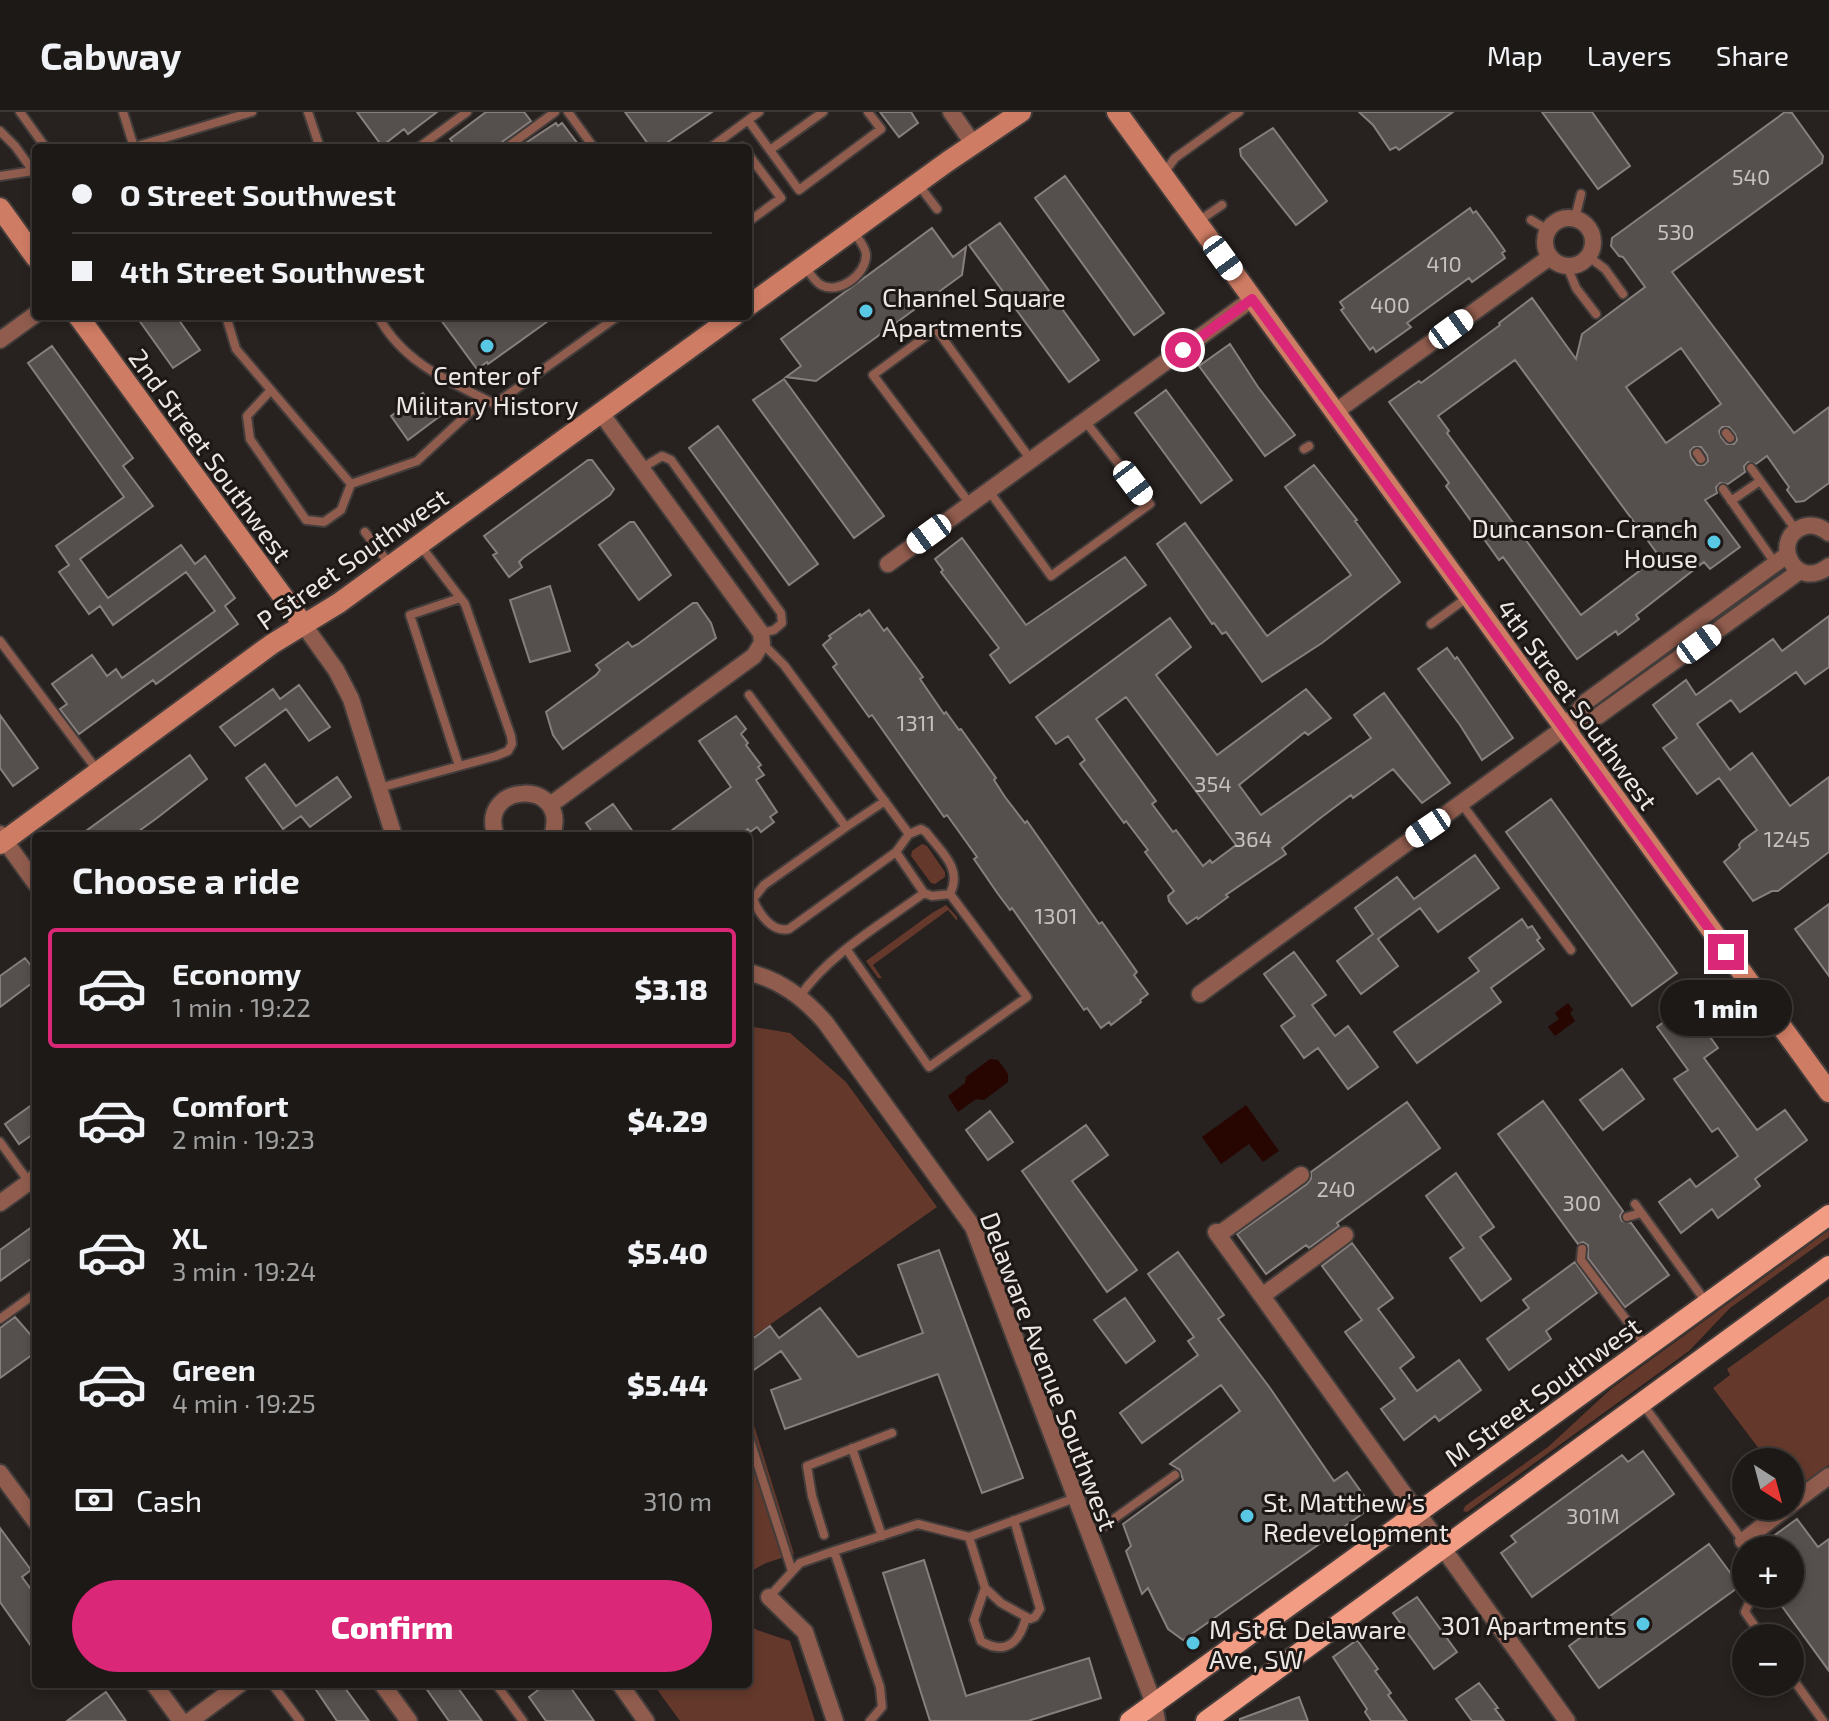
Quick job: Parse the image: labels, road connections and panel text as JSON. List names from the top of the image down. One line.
{"streets":{"main road":["M Street Southwest"],"street":["2nd Street Southwest","P Street Southwest","4th Street Southwest","Delaware Avenue Southwest"]},"crossings":[["2nd Street Southwest","P Street Southwest"],["Delaware Avenue Southwest","M Street Southwest"]],"places":["Channel Square Apartments","Center of Military History","Duncanson-Cranch House","St. Matthew's Redevelopment","301 Apartments","M St & Delaware Ave, SW"],"house_numbers":["540","530","410","400","1311","354","364","1245","1301","240","300","301M"],"north":"bottom right","page":{"header":"Cabway","nav":["Map","Layers","Share"],"banner":["O Street Southwest","4th Street Southwest"],"heading":"Choose a ride","list":[{"name":"Economy","note":"1 min · 19:22","value":"$3.18"},{"name":"Comfort","note":"2 min · 19:23","value":"$4.29"},{"name":"XL","note":"3 min · 19:24","value":"$5.40"},{"name":"Green","note":"4 min · 19:25","value":"$5.44"}],"bubble":"1 min","map_buttons":["+","−"],"pay":["Cash","310 m"],"buttons":"Confirm"}}
